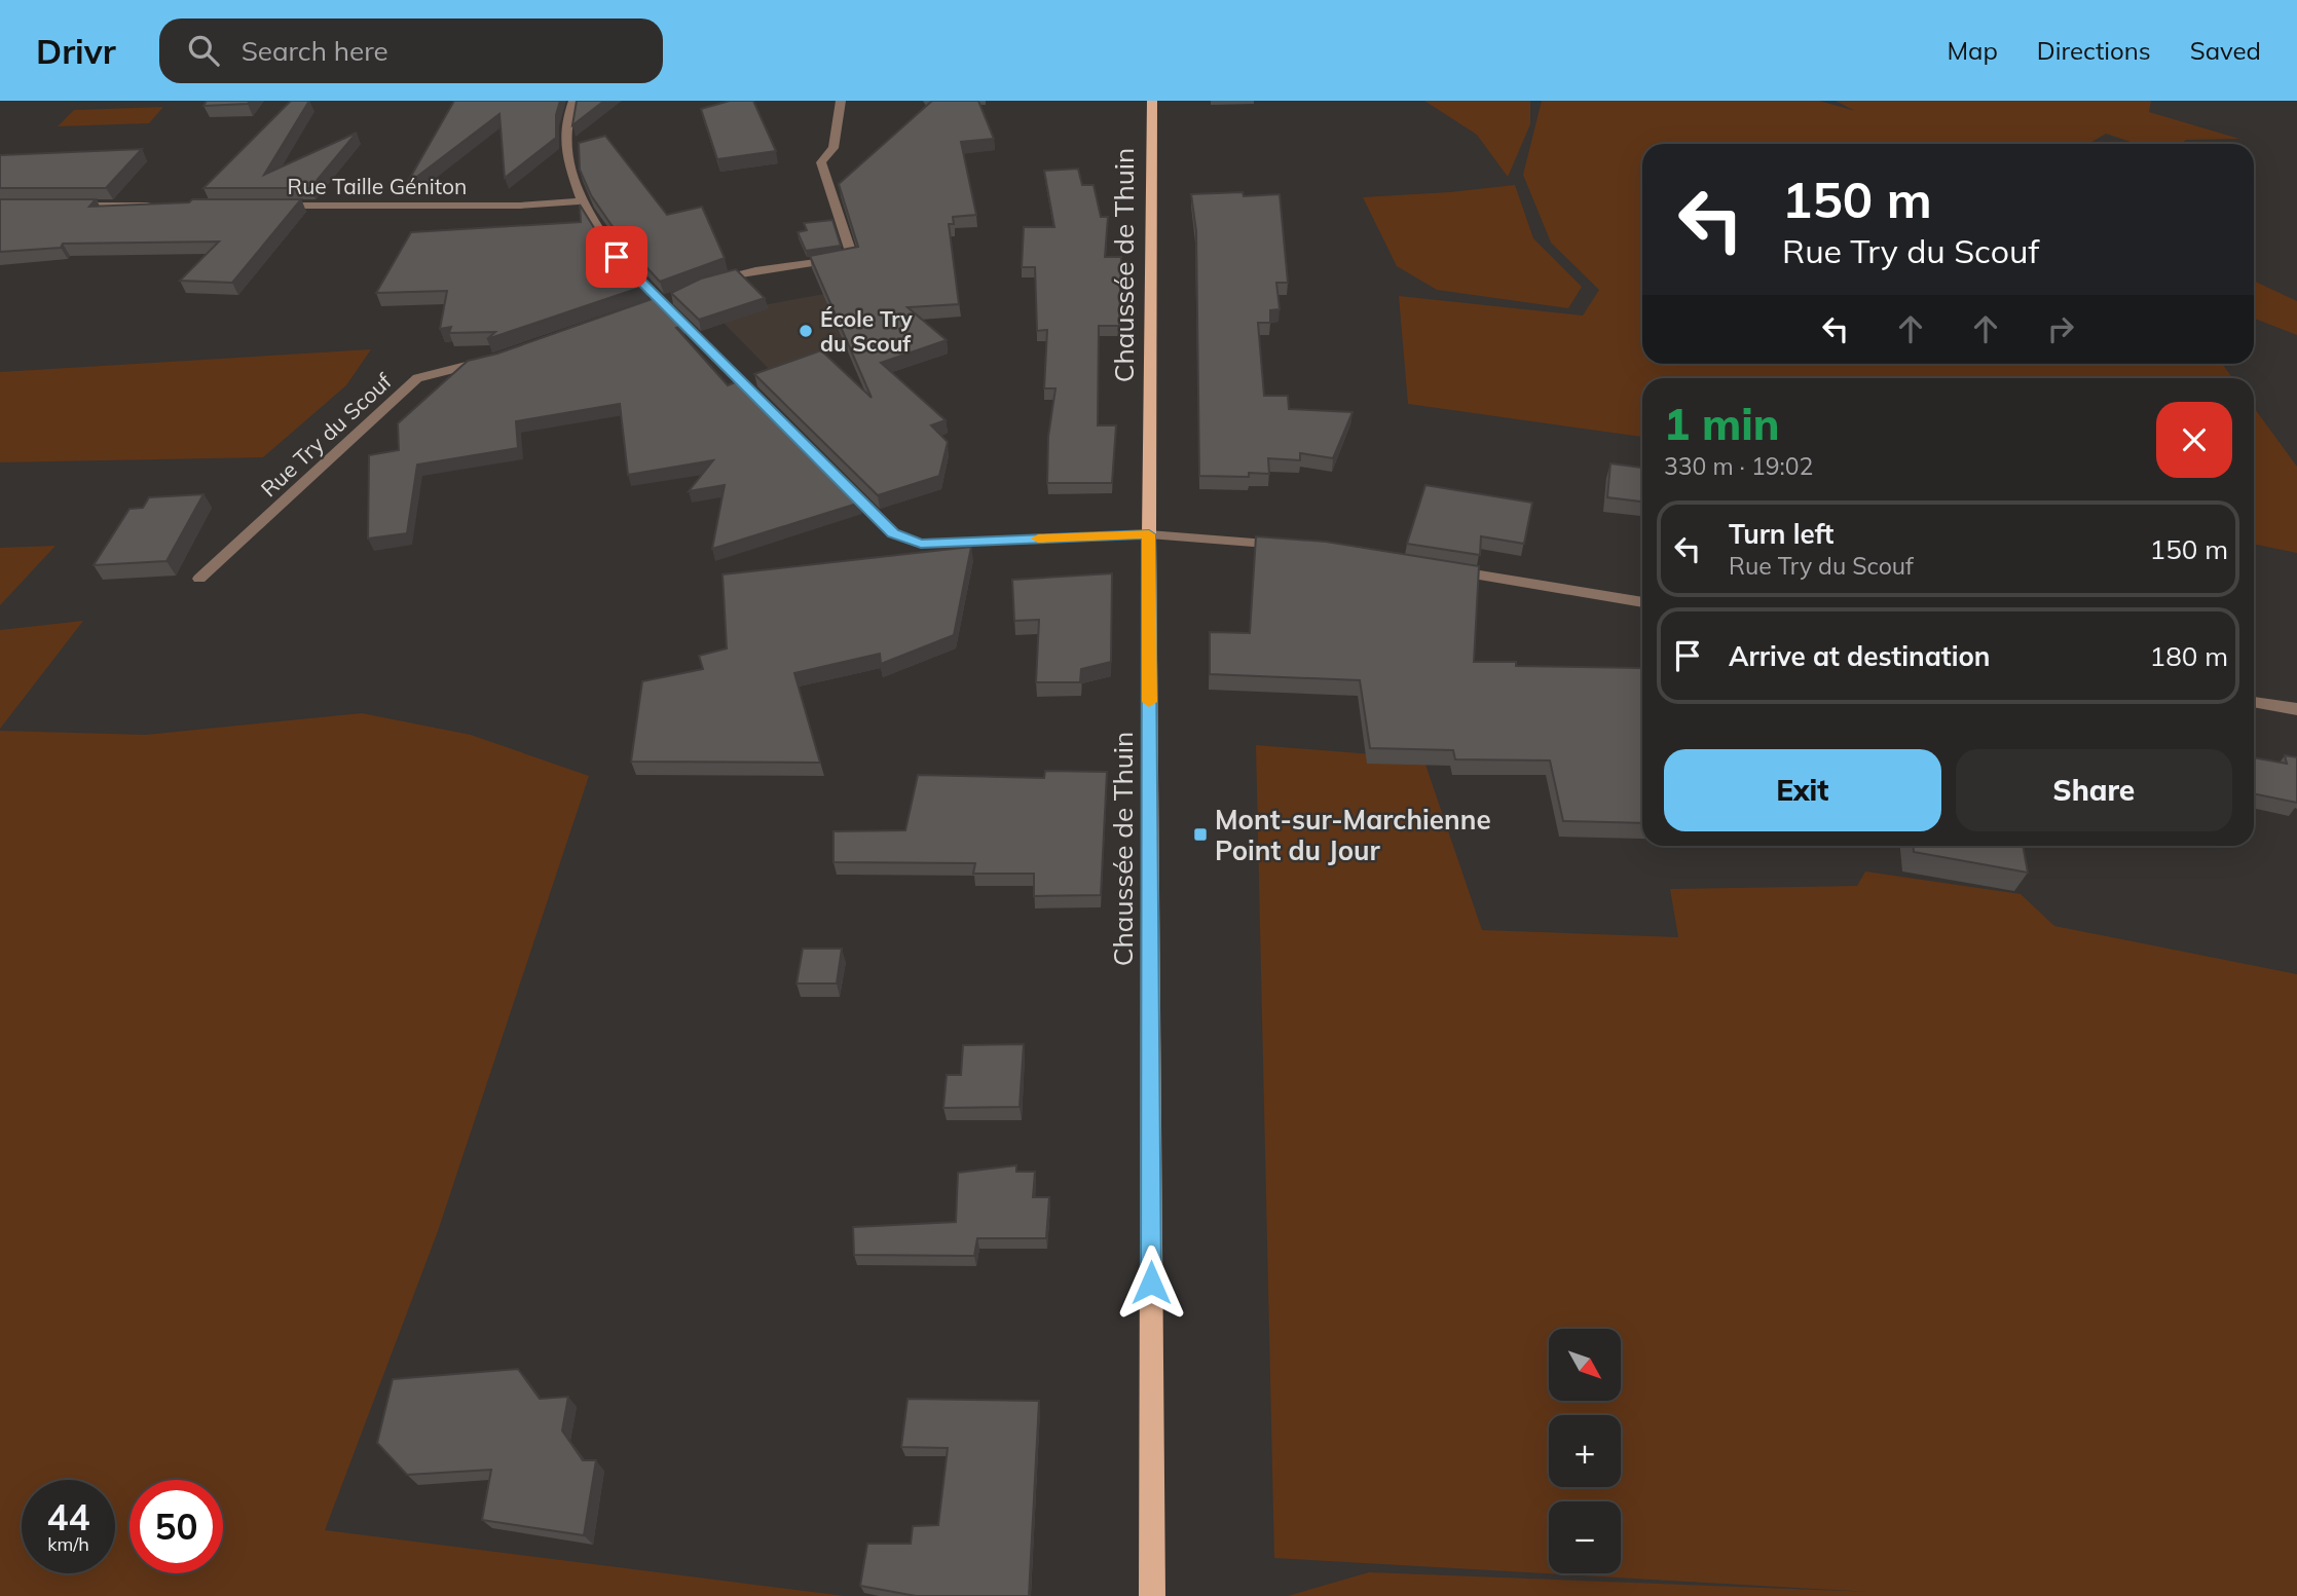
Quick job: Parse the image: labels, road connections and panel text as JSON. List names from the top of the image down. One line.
{"streets":{"main road":["Chaussée de Thuin"],"street":["Rue Taille Géniton","Rue Try du Scouf"]},"places":{"other":["École Try du Scouf"],"transit":["Mont-sur-Marchienne Point du Jour"]},"north":"bottom right","page":{"header":"Drivr","search":"Search here","nav":["Map","Directions","Saved"],"turn":["150 m","Rue Try du Scouf"],"heading":["1 min","330 m · 19:02"],"list":[{"name":"Turn left","note":"Rue Try du Scouf","value":"150 m"},{"name":"Arrive at destination","value":"180 m"}],"buttons":["Exit","Share"],"map_buttons":["+","−"],"speed":"44 km/h","limit":"50"}}
